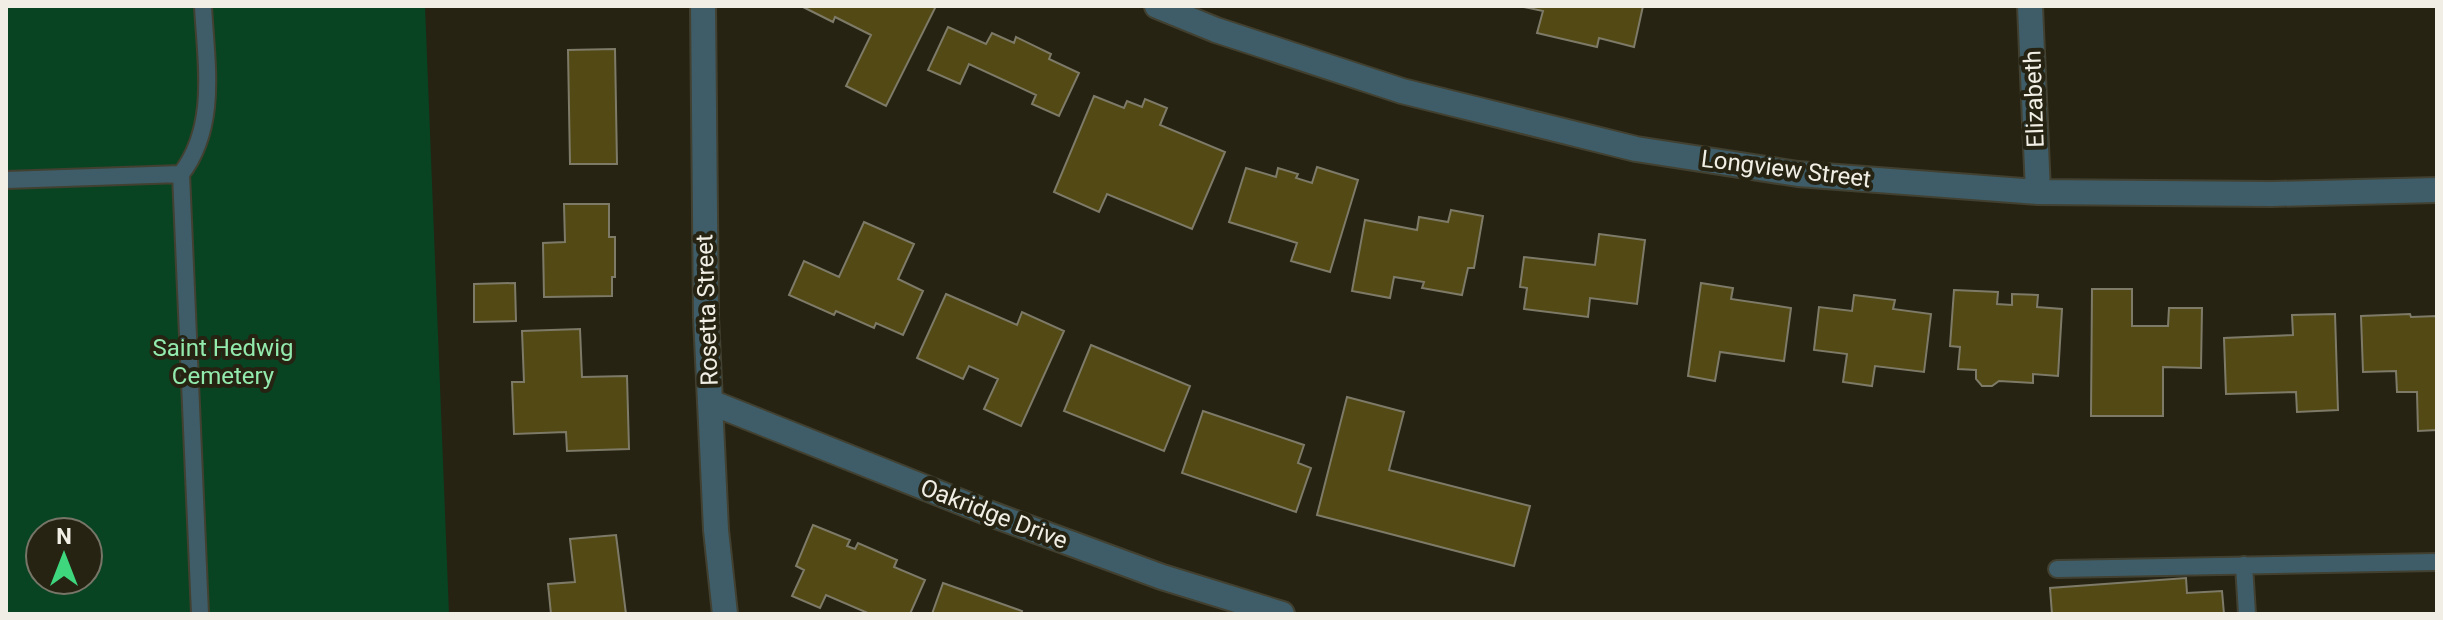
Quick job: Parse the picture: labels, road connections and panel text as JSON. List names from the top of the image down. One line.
{"streets":{"street":["Elizabeth","Longview Street","Rosetta Street","Oakridge Drive"]},"crossings":[["Elizabeth","Longview Street"],["Rosetta Street","Oakridge Drive"]],"parks":["Saint Hedwig Cemetery"],"north":"top"}
